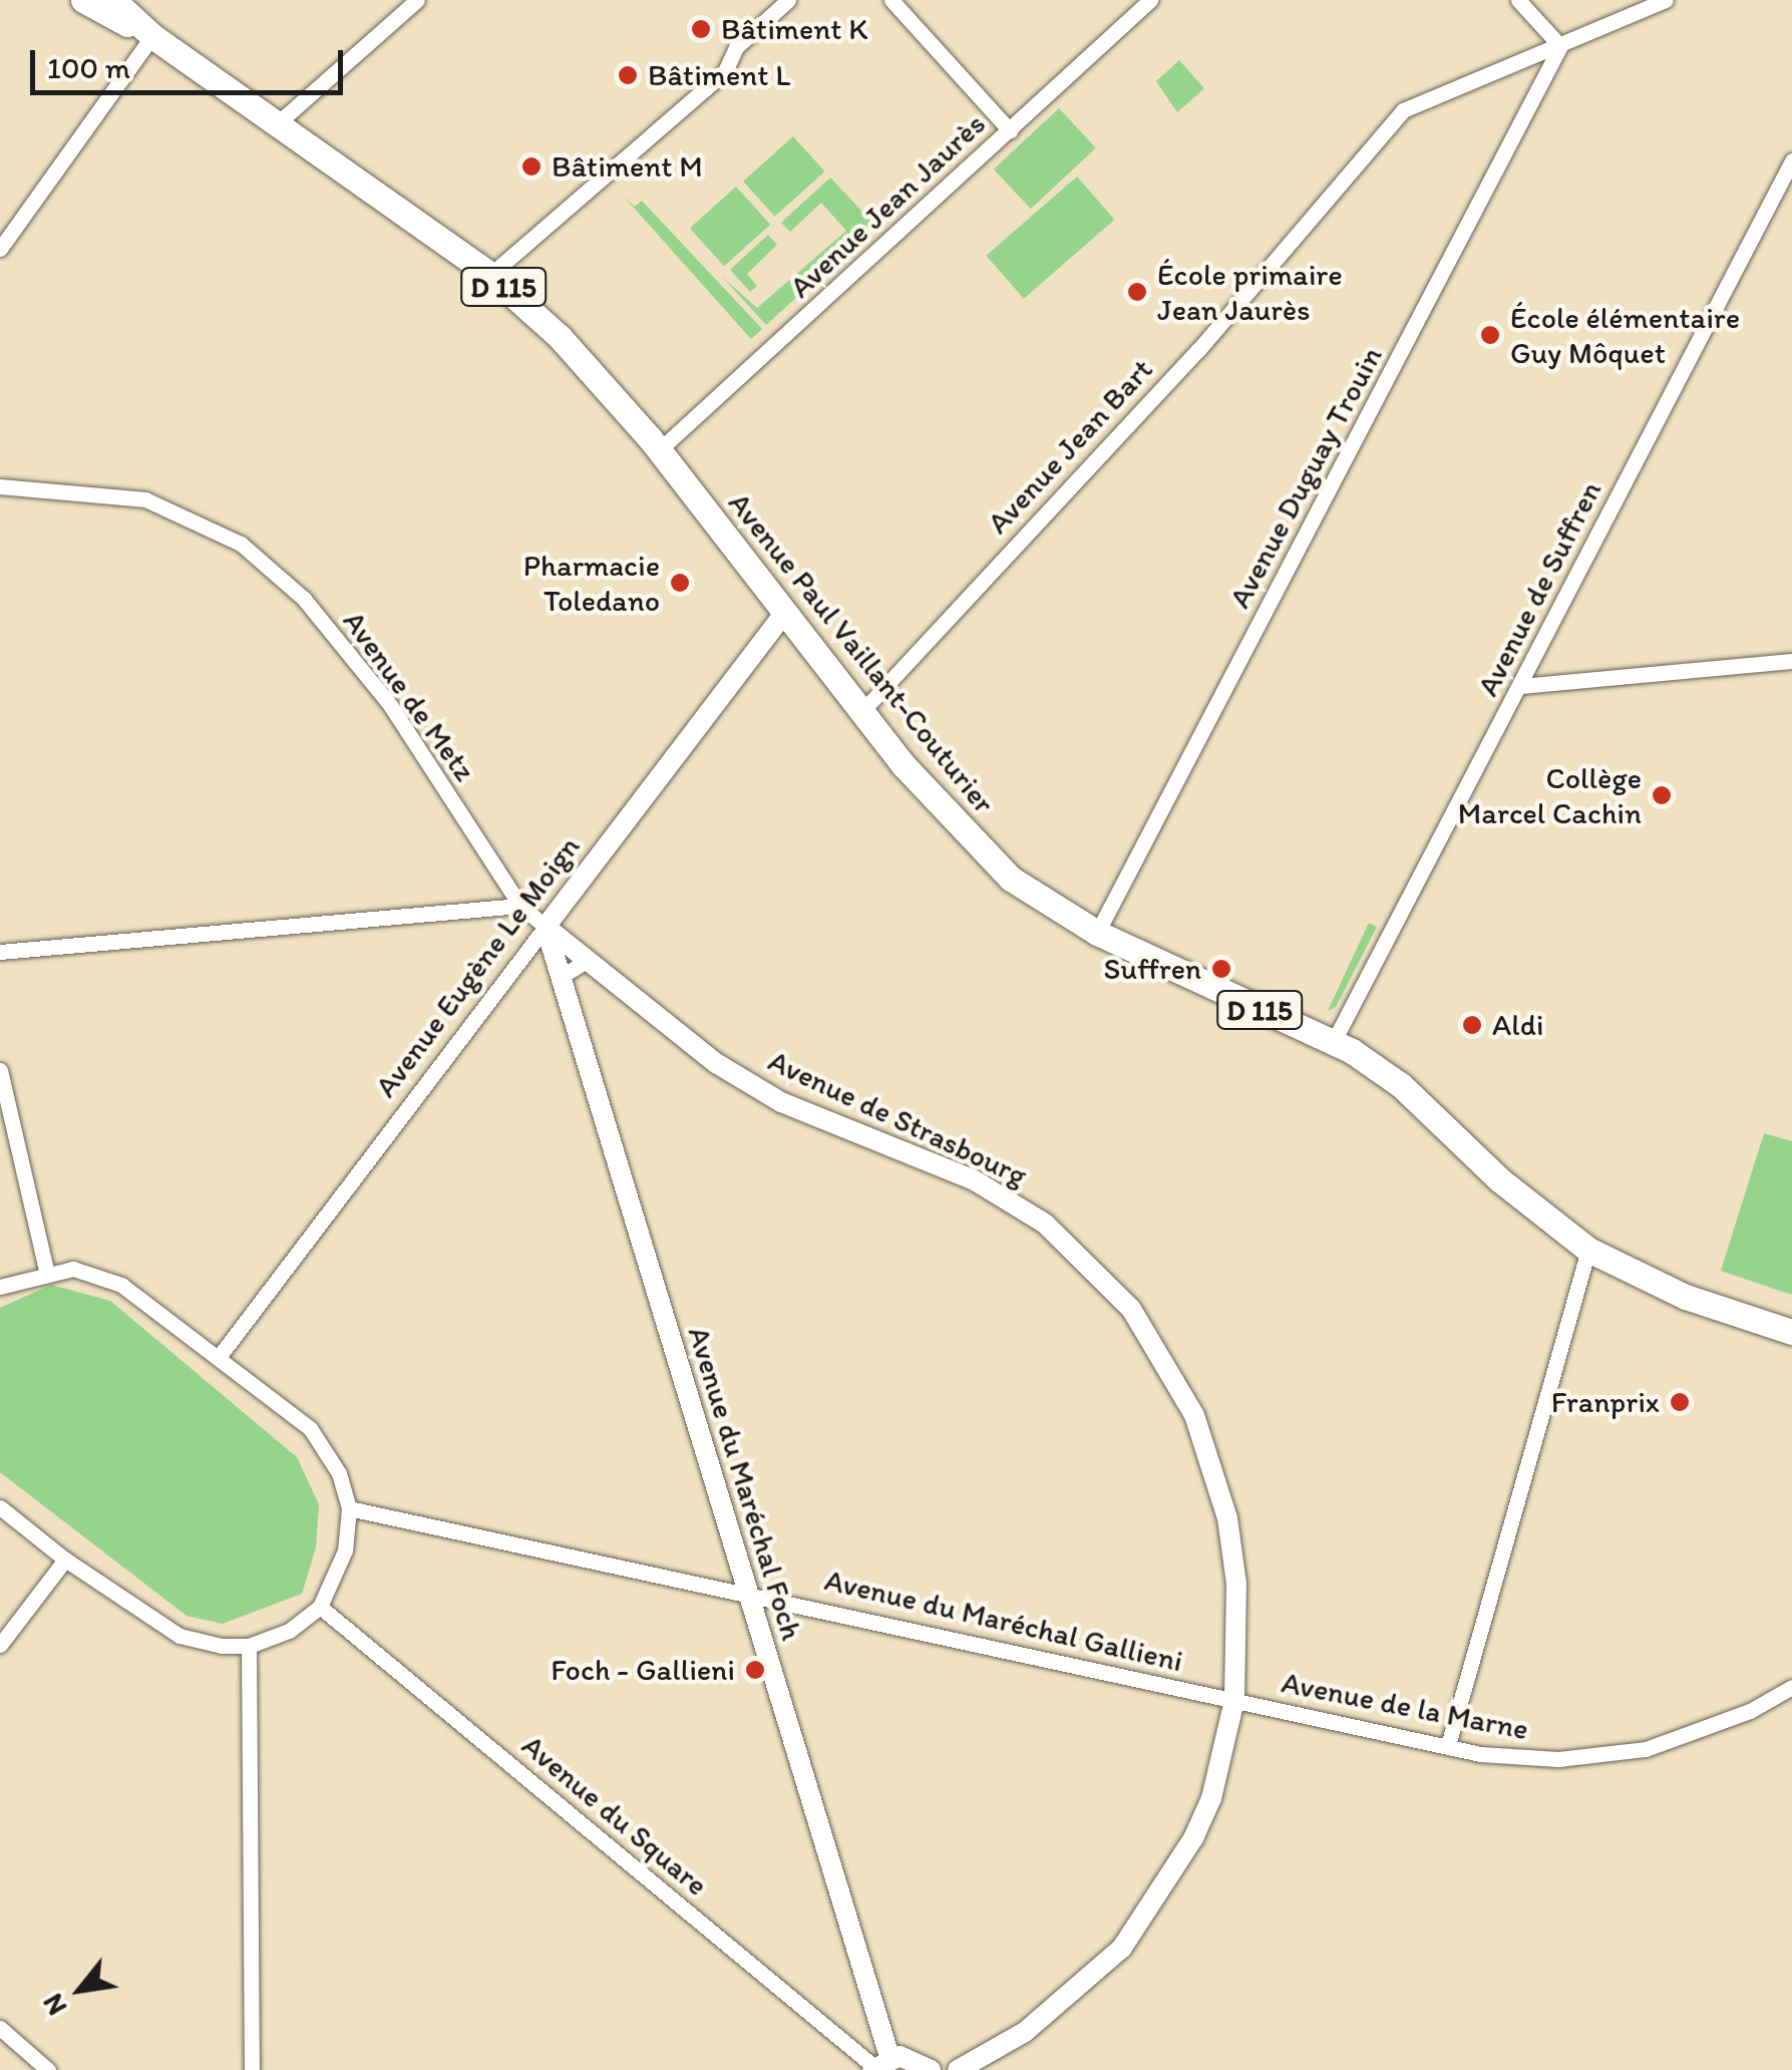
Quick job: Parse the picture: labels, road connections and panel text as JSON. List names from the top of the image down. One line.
{"streets":{"main road":["D 115","Avenue Paul Vaillant-Couturier"],"street":["Avenue Jean Jaurès","Avenue Jean Bart","Avenue Duguay Trouin","Avenue de Suffren","Avenue de Metz","Avenue Eugène Le Moign","Avenue de Strasbourg","Avenue du Maréchal Foch","Avenue du Maréchal Gallieni","Avenue de la Marne","Avenue du Square"]},"crossings":[["Avenue Jean Jaurès","Avenue Paul Vaillant-Couturier"],["Avenue Jean Bart","Avenue Duguay Trouin"],["Avenue Jean Bart","Avenue Paul Vaillant-Couturier"],["Avenue Duguay Trouin","Avenue Paul Vaillant-Couturier"],["Avenue de Suffren","Avenue Paul Vaillant-Couturier"],["Avenue Paul Vaillant-Couturier","Avenue Eugène Le Moign"],["Avenue de Metz","Avenue Eugène Le Moign"],["Avenue de Metz","Avenue de Strasbourg"],["Avenue de Metz","Avenue du Maréchal Foch"],["Avenue Eugène Le Moign","Avenue de Strasbourg"],["Avenue Eugène Le Moign","Avenue du Maréchal Foch"],["Avenue de Strasbourg","Avenue du Maréchal Foch"],["Avenue de Strasbourg","Avenue du Maréchal Gallieni"],["Avenue de Strasbourg","Avenue de la Marne"],["Avenue du Maréchal Foch","Avenue du Maréchal Gallieni"],["Avenue du Maréchal Foch","Avenue du Square"],["Avenue du Maréchal Gallieni","Avenue de la Marne"]],"places":["Bâtiment K","Bâtiment L","Bâtiment M","École primaire Jean Jaurès","École élémentaire Guy Môquet","Pharmacie Toledano","Collège Marcel Cachin","Suffren","Aldi","Franprix","Foch - Gallieni"],"scale_bar":"100 m","north":"bottom left"}
